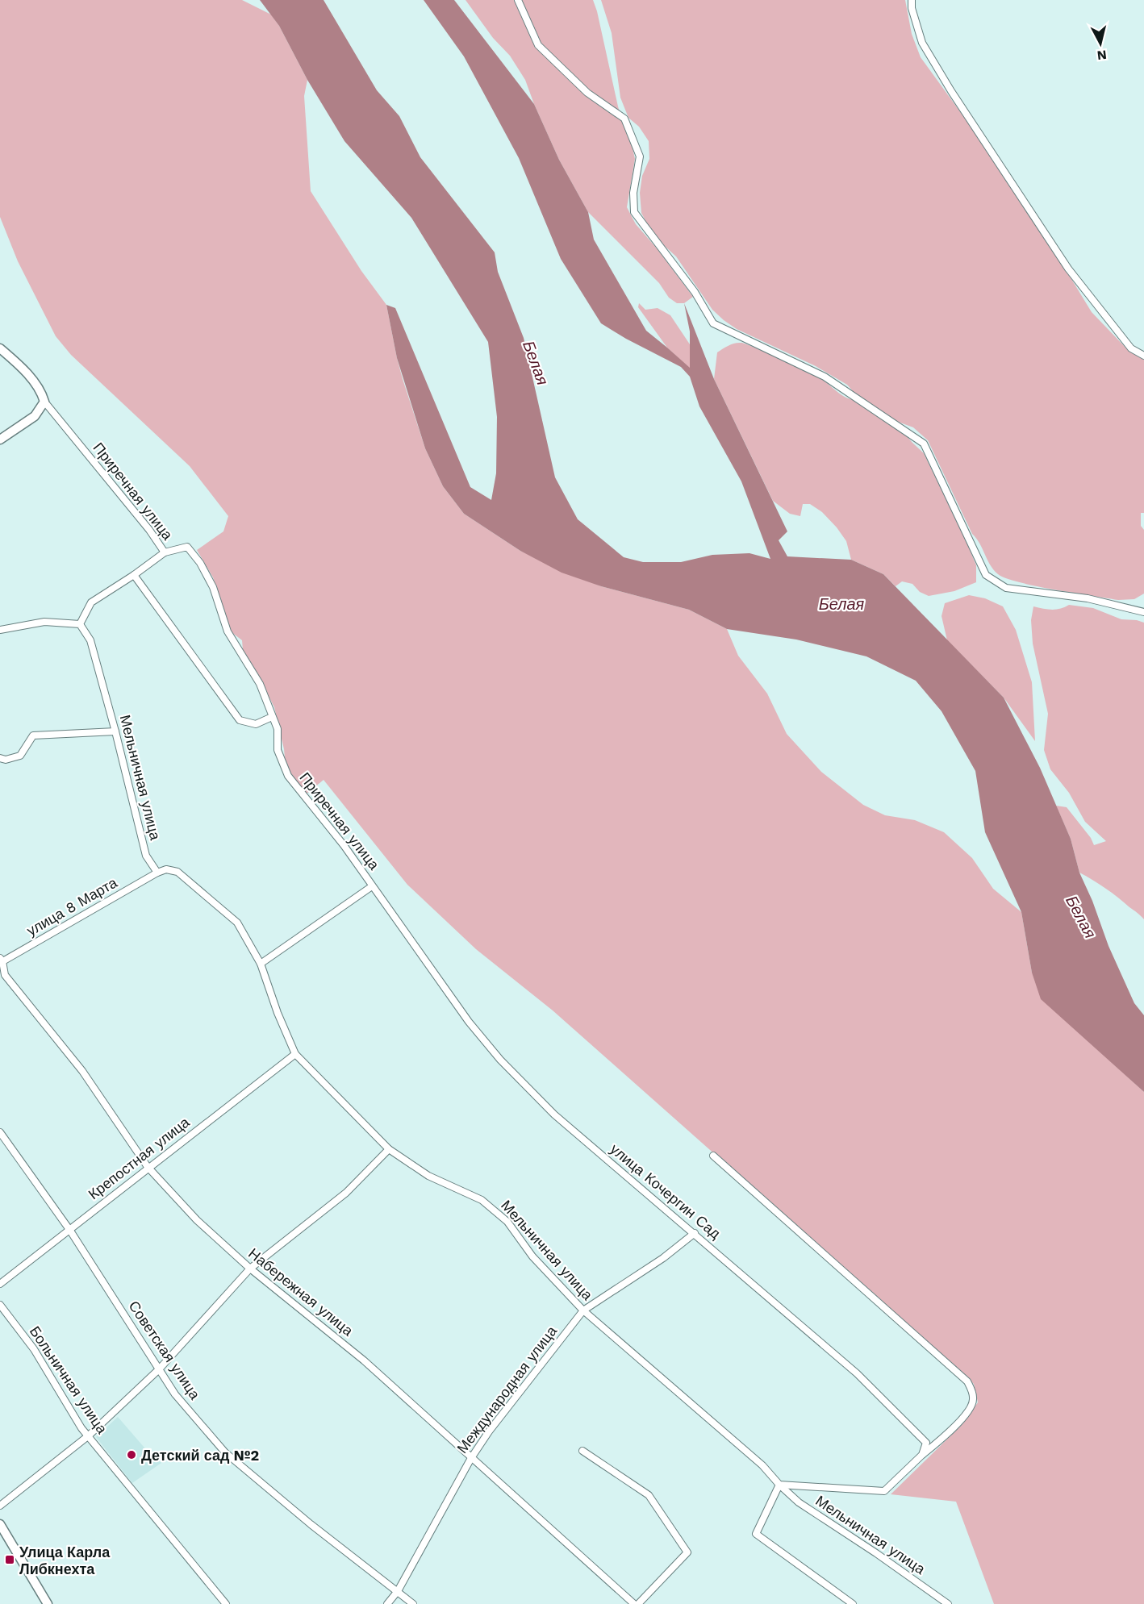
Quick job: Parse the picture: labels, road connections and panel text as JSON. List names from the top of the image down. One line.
{"streets":{"street":["Приречная улица","Мельничная улица","улица 8 Марта","Крепостная улица","улица Кочергин Сад","Набережная улица","Советская улица","Больничная улица","Международная улица"]},"crossings":[["Приречная улица","улица Кочергин Сад"],["Мельничная улица","улица 8 Марта"],["Мельничная улица","Крепостная улица"],["Мельничная улица","улица Кочергин Сад"],["Мельничная улица","Международная улица"],["улица 8 Марта","Набережная улица"],["Крепостная улица","Набережная улица"],["Крепостная улица","Советская улица"],["улица Кочергин Сад","Международная улица"],["Набережная улица","Международная улица"],["Советская улица","Международная улица"]],"water":["Белая"],"places":{"other":["Детский сад №2"],"transit":["Улица Карла Либкнехта"]},"north":"bottom"}
